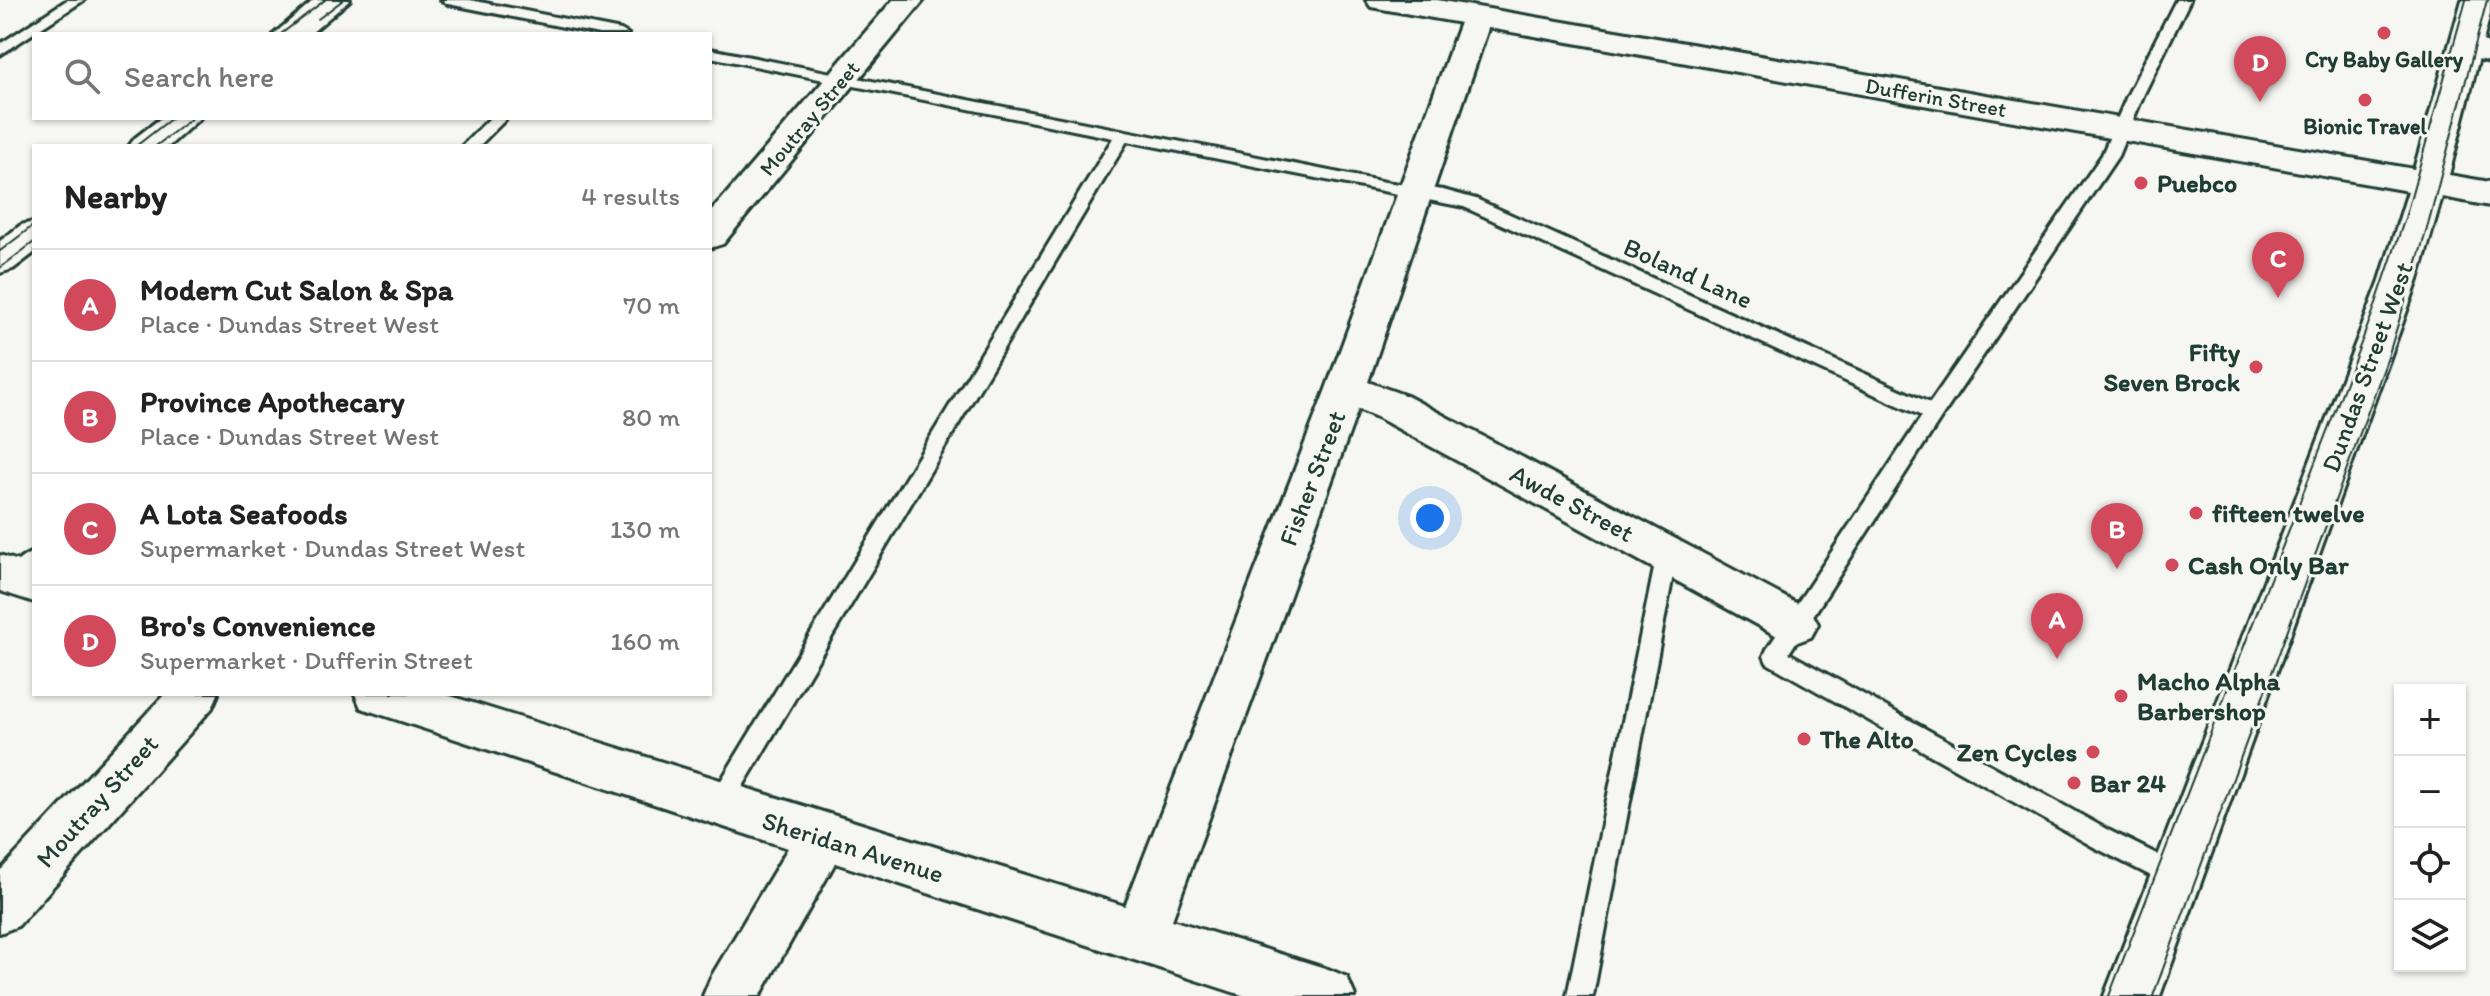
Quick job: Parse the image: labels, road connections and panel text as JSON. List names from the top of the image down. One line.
{"streets":{"main road":["Dufferin Street","Dundas Street West"],"street":["Moutray Street","Fisher Street","Awde Street","Sheridan Avenue"],"lane":["Boland Lane"]},"crossings":[["Dufferin Street","Dundas Street West"],["Dufferin Street","Fisher Street"],["Moutray Street","Boland Lane"],["Boland Lane","Fisher Street"],["Fisher Street","Awde Street"],["Fisher Street","Sheridan Avenue"]],"places":["Cry Baby Gallery","Bionic Travel","Puebco","Fifty Seven Brock","fifteen twelve","Cash Only Bar","Macho Alpha Barbershop","The Alto","Zen Cycles","Bar 24"],"page":{"search":"Search here","pins":["D","C","B","A"],"heading":["Nearby","4 results"],"list":[{"mark":"A","name":"Modern Cut Salon & Spa","note":"Place · Dundas Street West","value":"70 m"},{"mark":"B","name":"Province Apothecary","note":"Place · Dundas Street West","value":"80 m"},{"mark":"C","name":"A Lota Seafoods","note":"Supermarket · Dundas Street West","value":"130 m"},{"mark":"D","name":"Bro's Convenience","note":"Supermarket · Dufferin Street","value":"160 m"}],"map_buttons":["+","−"]}}
